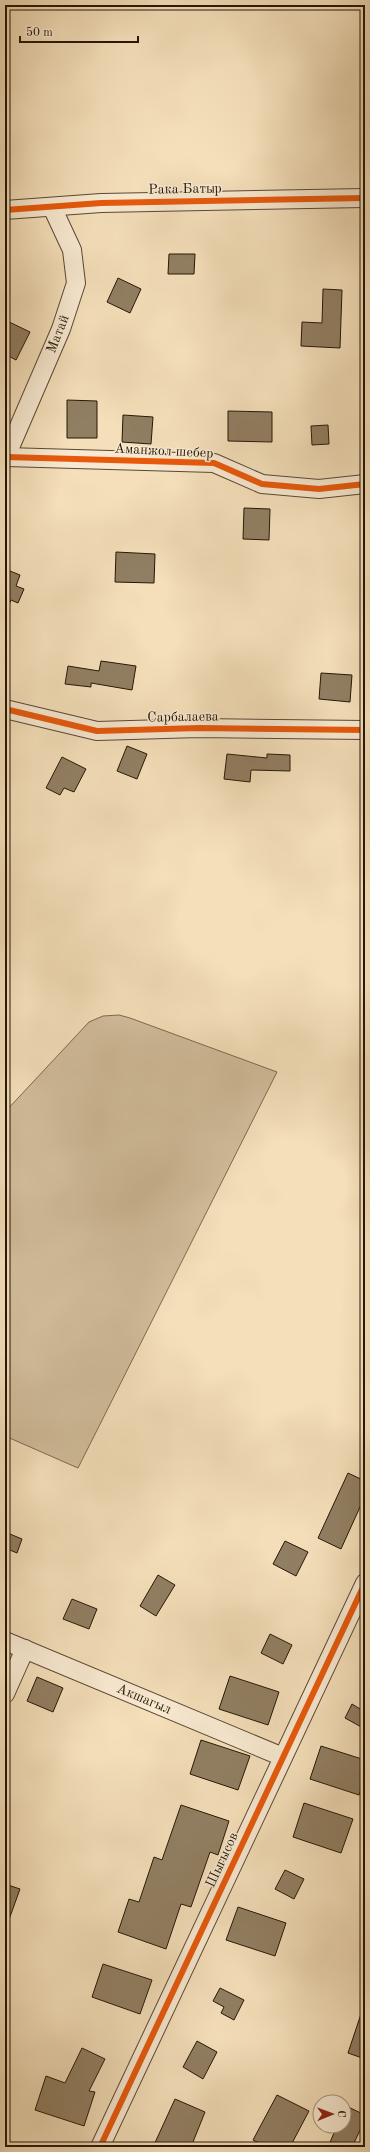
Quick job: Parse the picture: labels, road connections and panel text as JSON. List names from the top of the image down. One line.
{"streets":{"street":["Рака Батыр","Матай","Аманжол шебер","Сарбалаева","Акшагыл","Шыгысов"]},"crossings":[["Рака Батыр","Матай"],["Матай","Аманжол шебер"],["Акшагыл","Шыгысов"]],"scale_bar":"50 m","north":"right"}
